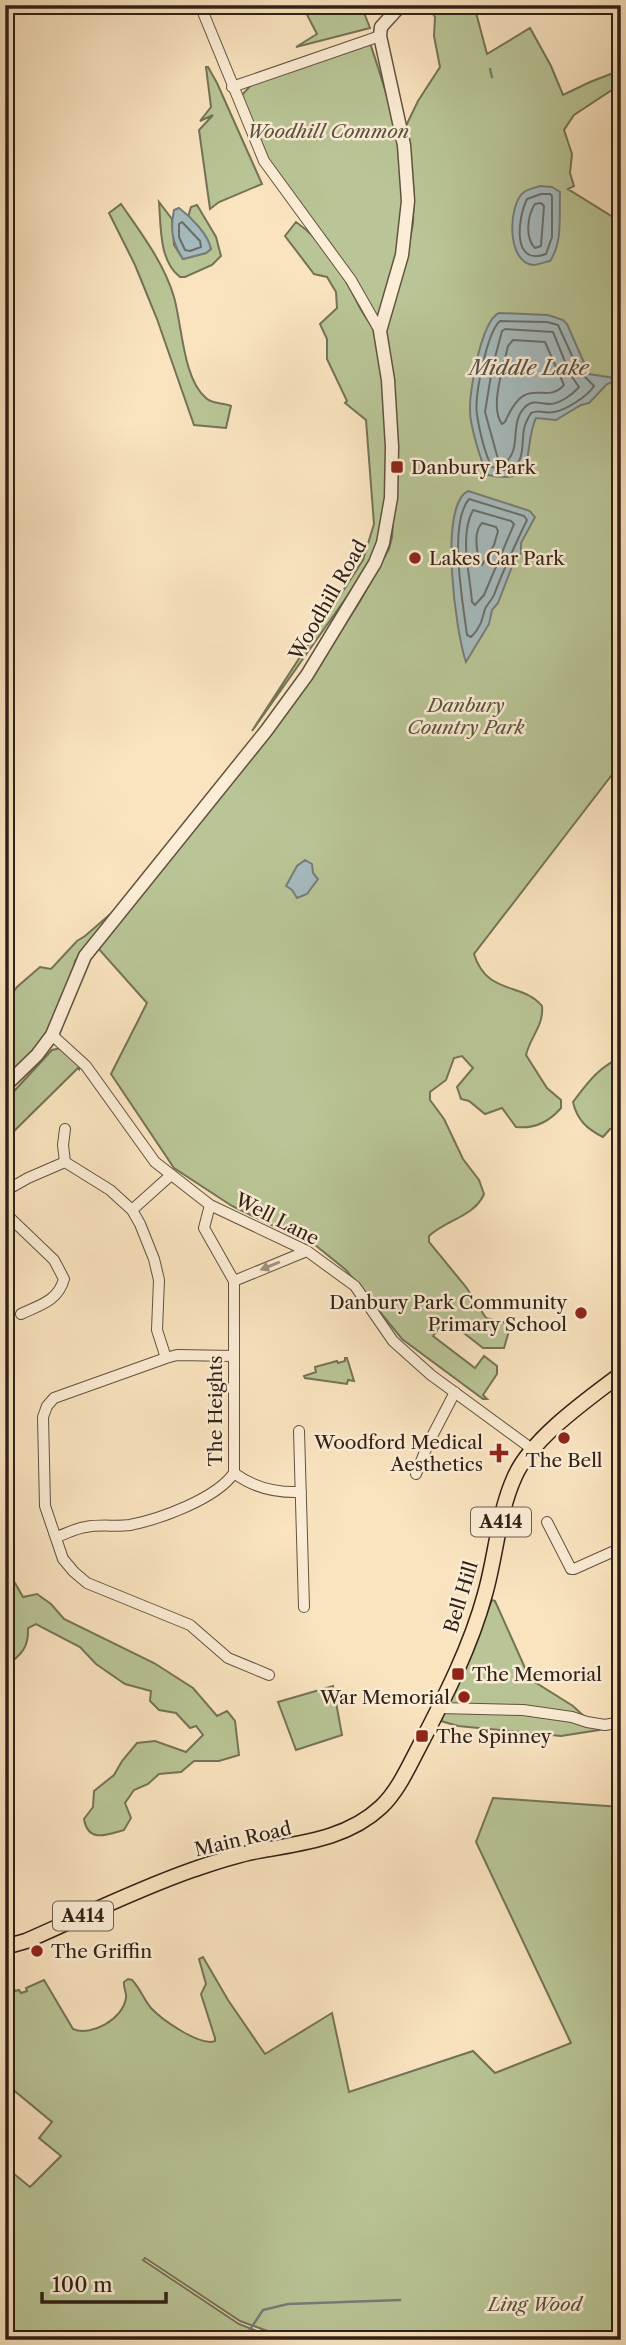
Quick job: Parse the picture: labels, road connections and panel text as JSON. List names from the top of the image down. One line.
{"streets":{"main road":["A414","Bell Hill","Main Road"],"street":["Woodhill Road","Well Lane","The Heights"]},"crossings":[["Woodhill Road","Well Lane"],["Well Lane","Bell Hill"],["Bell Hill","Main Road"]],"water":["Middle Lake"],"parks":["Woodhill Common","Danbury Country Park","Ling Wood"],"places":{"transit":["Danbury Park","The Memorial","The Spinney"],"other":["Lakes Car Park","Danbury Park Community Primary School","The Bell","War Memorial","The Griffin"],"health":["Woodford Medical Aesthetics"]},"scale_bar":"100 m"}
